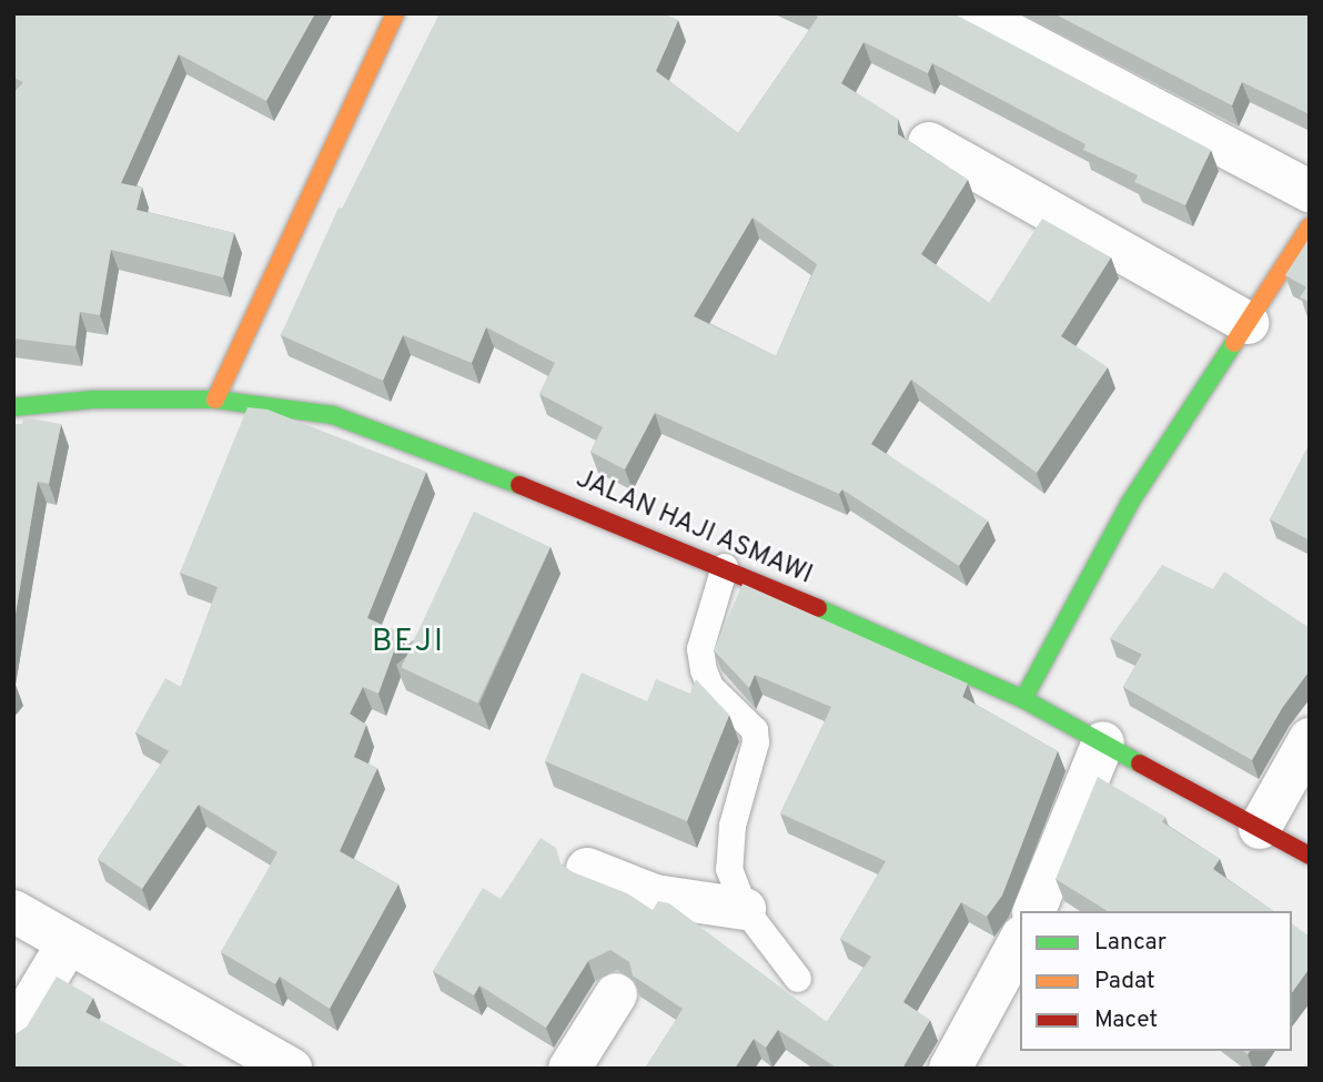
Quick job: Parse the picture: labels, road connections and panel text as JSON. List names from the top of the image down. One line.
{"streets":{"street":["JALAN HAJI ASMAWI"]},"districts":["BEJI"],"legend":["Lancar","Padat","Macet"]}
